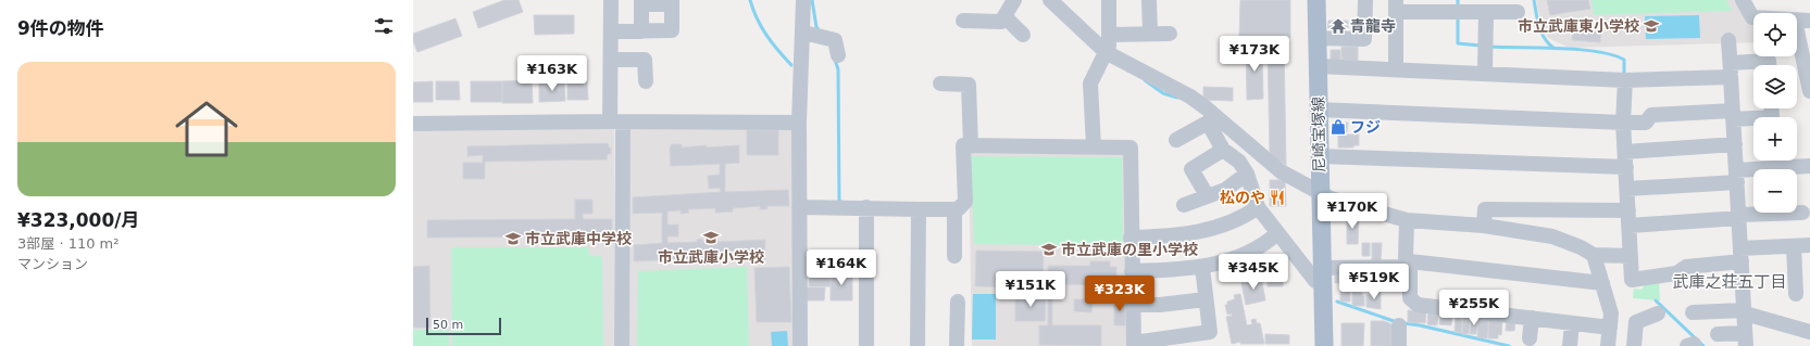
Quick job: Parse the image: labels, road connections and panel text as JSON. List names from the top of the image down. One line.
{"streets":{"main road":["尼崎宝塚線"]},"districts":["武庫之荘五丁目"],"places":{"temple":["青龍寺"],"school or university":["市立武庫東小学校","市立武庫小学校","市立武庫中学校","市立武庫の里小学校"],"shop":["フジ"],"restaurant":["松のや"]},"scale_bar":"50 m","page":{"heading":"9件の物件","map_buttons":["+","−"],"price":["¥173K","¥163K","¥170K","¥164K","¥345K","¥519K","¥151K","¥323K","¥255K"],"list":[{"name":"¥323,000/月","note":"3部屋 · 110 m² · マンション"}],"scale":"50 m"}}
